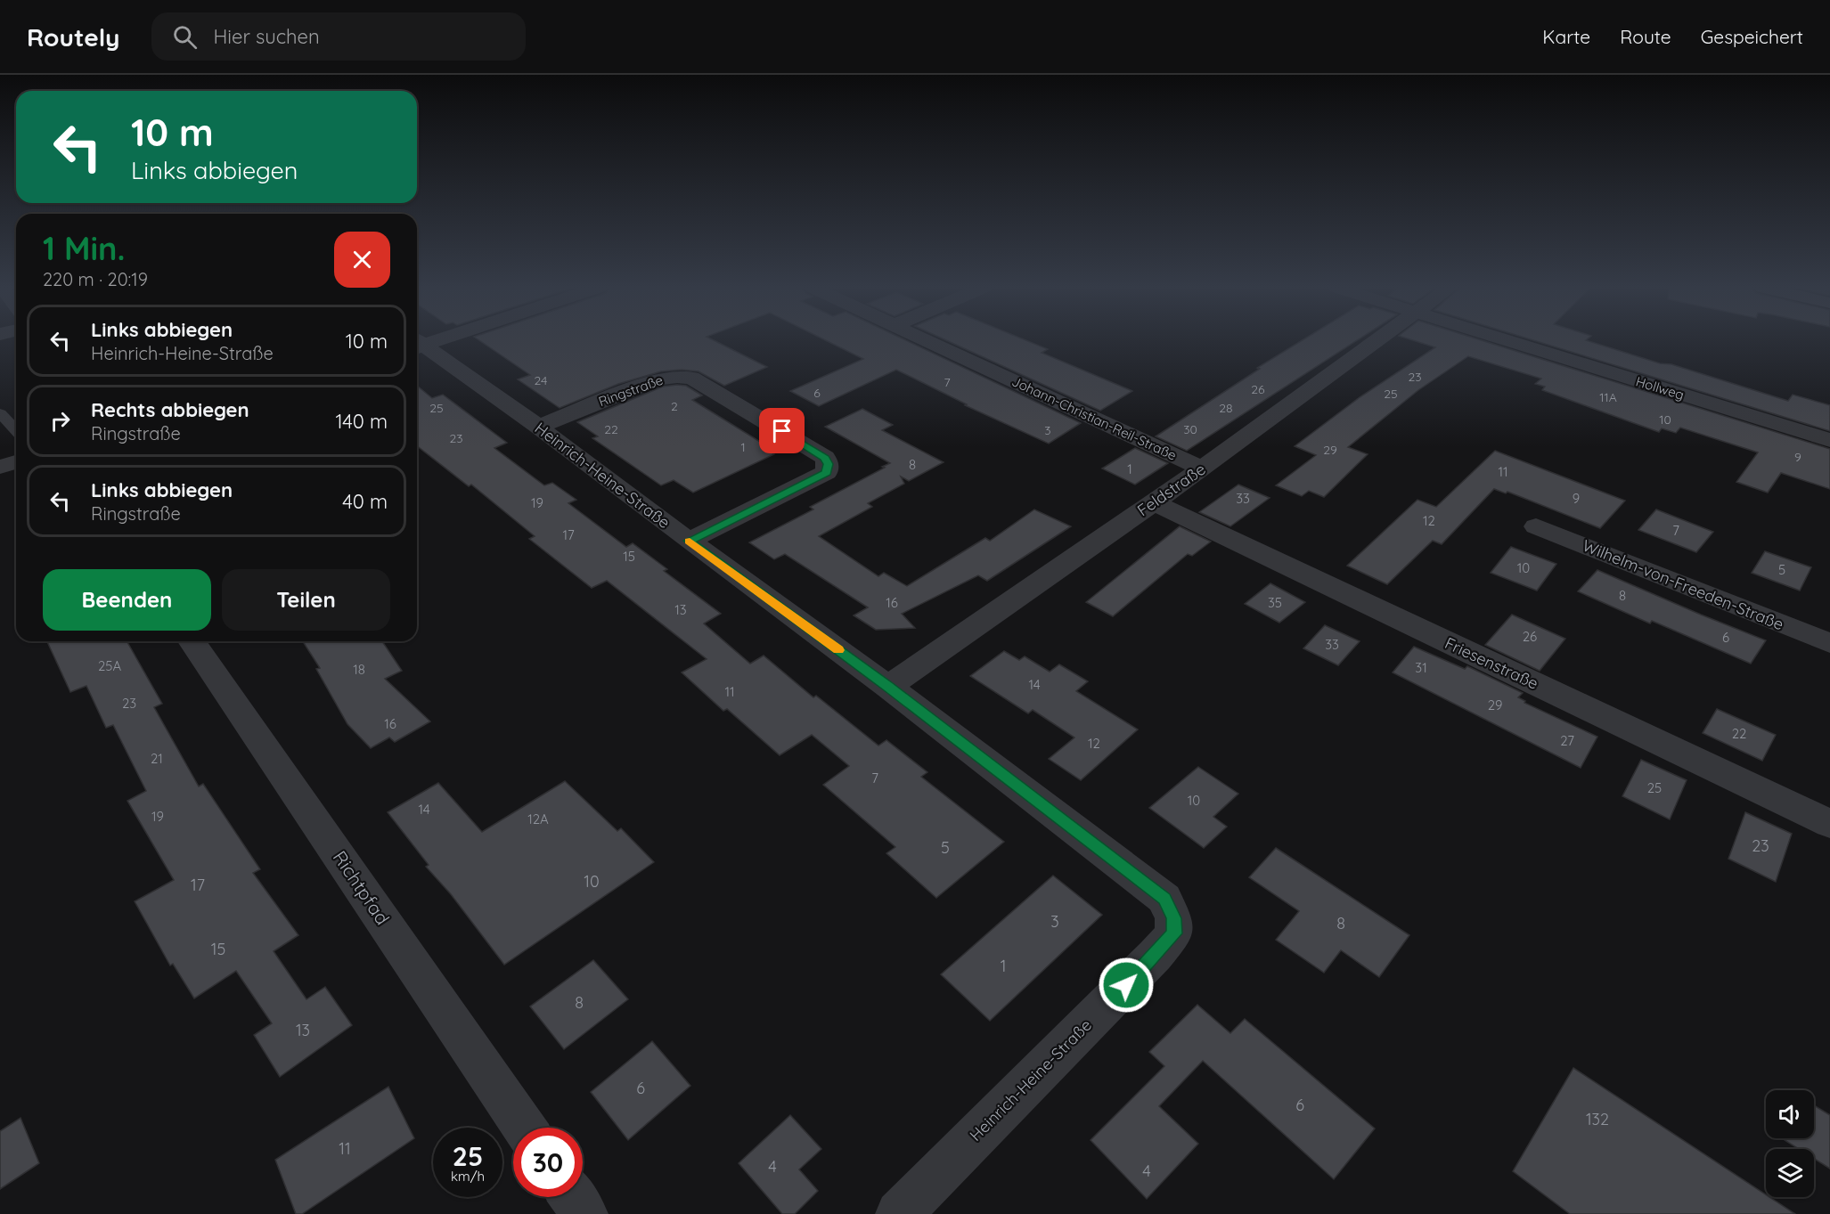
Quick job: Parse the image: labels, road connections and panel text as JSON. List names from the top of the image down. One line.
{"streets":{"street":["Hollweg","Ringstraße","Johann-Christian-Reil-Straße","Heinrich-Heine-Straße","Feldstraße","Wilhelm-von-Freeden-Straße","Friesenstraße","Richtpfad"]},"crossings":[["Ringstraße","Heinrich-Heine-Straße"],["Johann-Christian-Reil-Straße","Feldstraße"],["Heinrich-Heine-Straße","Feldstraße"],["Feldstraße","Friesenstraße"]],"house_numbers":["23","24","7","26","6","25","11A","2","25","28","10","22","30","3","23","1","29","9","8","1","11","33","9","19","12","7","17","15","10","5","8","16","35","13","26","6","33","25A","31","18","14","11","23","29","16","22","27","12","21","7","25","10","14","19","12A","23","5","10","17","3","8","15","1","8","13","6","6","132","11","4","4"],"page":{"header":"Routely","search":"Hier suchen","nav":["Karte","Route","Gespeichert"],"turn":["10 m","Links abbiegen"],"heading":["1 Min.","220 m · 20:19"],"list":[{"name":"Links abbiegen","note":"Heinrich-Heine-Straße","value":"10 m"},{"name":"Rechts abbiegen","note":"Ringstraße","value":"140 m"},{"name":"Links abbiegen","note":"Ringstraße","value":"40 m"}],"buttons":["Beenden","Teilen"],"speed":"25 km/h","limit":"30"}}
